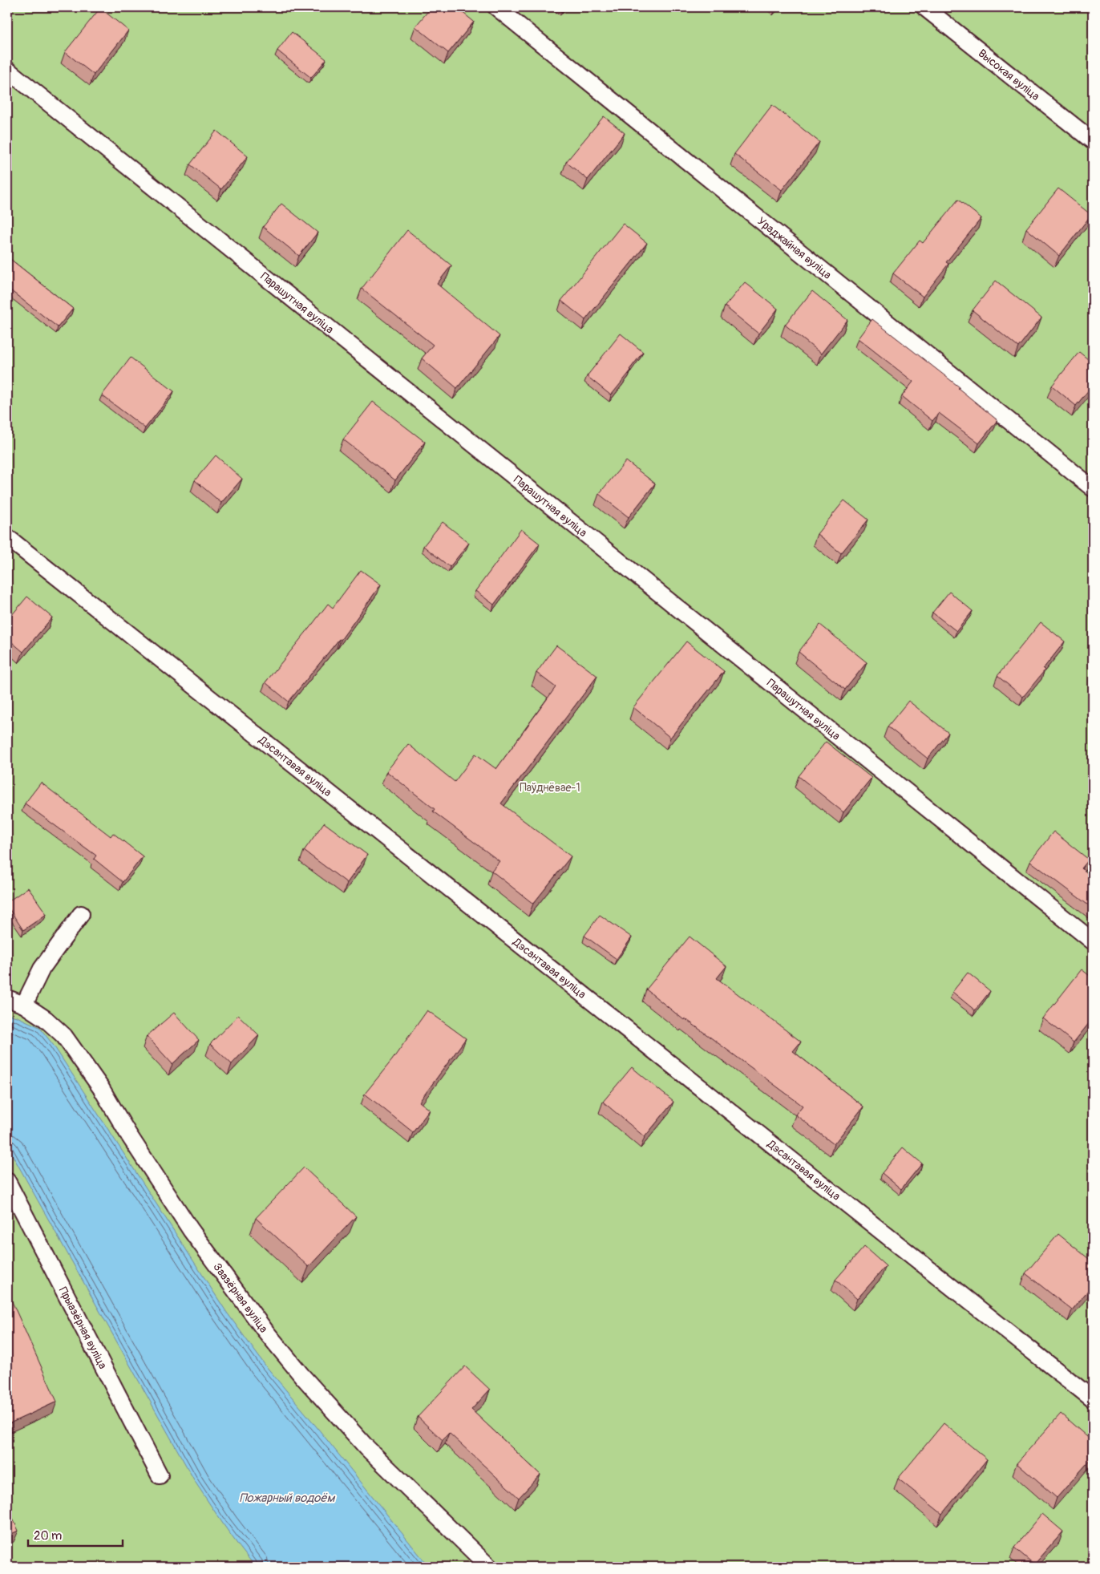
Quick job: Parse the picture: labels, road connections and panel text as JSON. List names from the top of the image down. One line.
{"streets":{"lane":["Высокая вуліца","Ураджайная вуліца","Парашутная вуліца","Дэсантавая вуліца","Заазёрная вуліца","Прыазёрная вуліца"]},"water":["Пожарный водоём"],"parks":["Паўднёвае-1"],"scale_bar":"20 m"}
